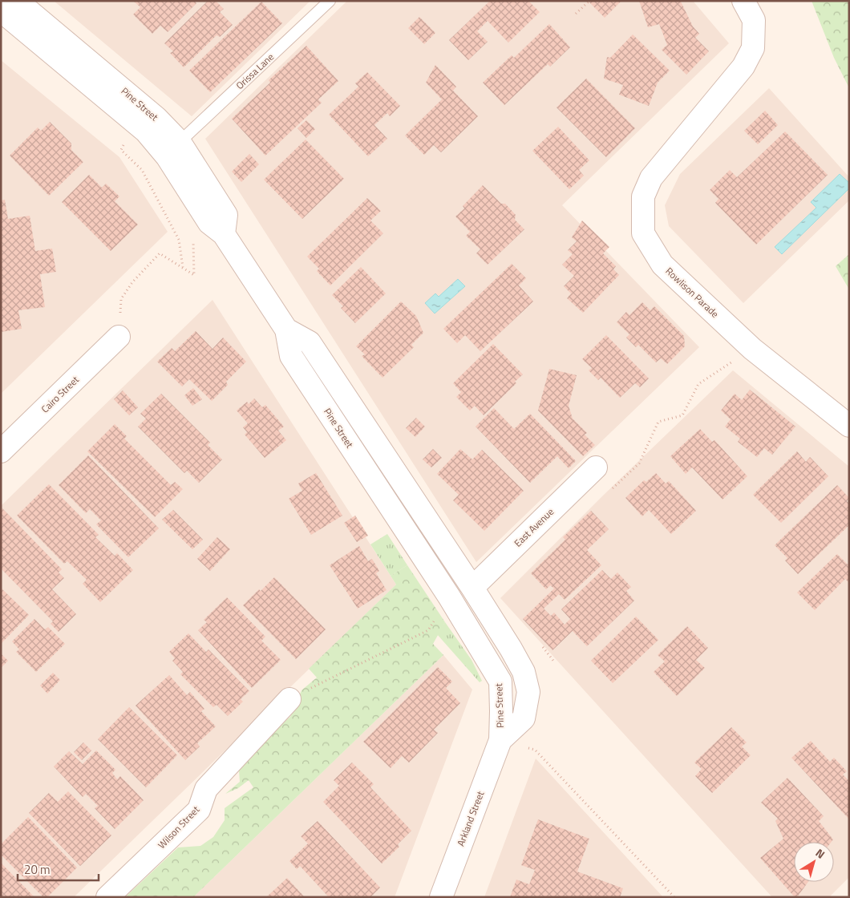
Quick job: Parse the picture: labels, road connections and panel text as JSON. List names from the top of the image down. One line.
{"streets":{"street":["Pine Street","Rowlison Parade","Cairo Street","East Avenue","Arkland Street","Wilson Street"],"lane":["Orissa Lane"]},"crossings":[["Orissa Lane","Pine Street"],["Pine Street","East Avenue"],["Pine Street","Arkland Street"]],"scale_bar":"20 m","north":"top right"}
